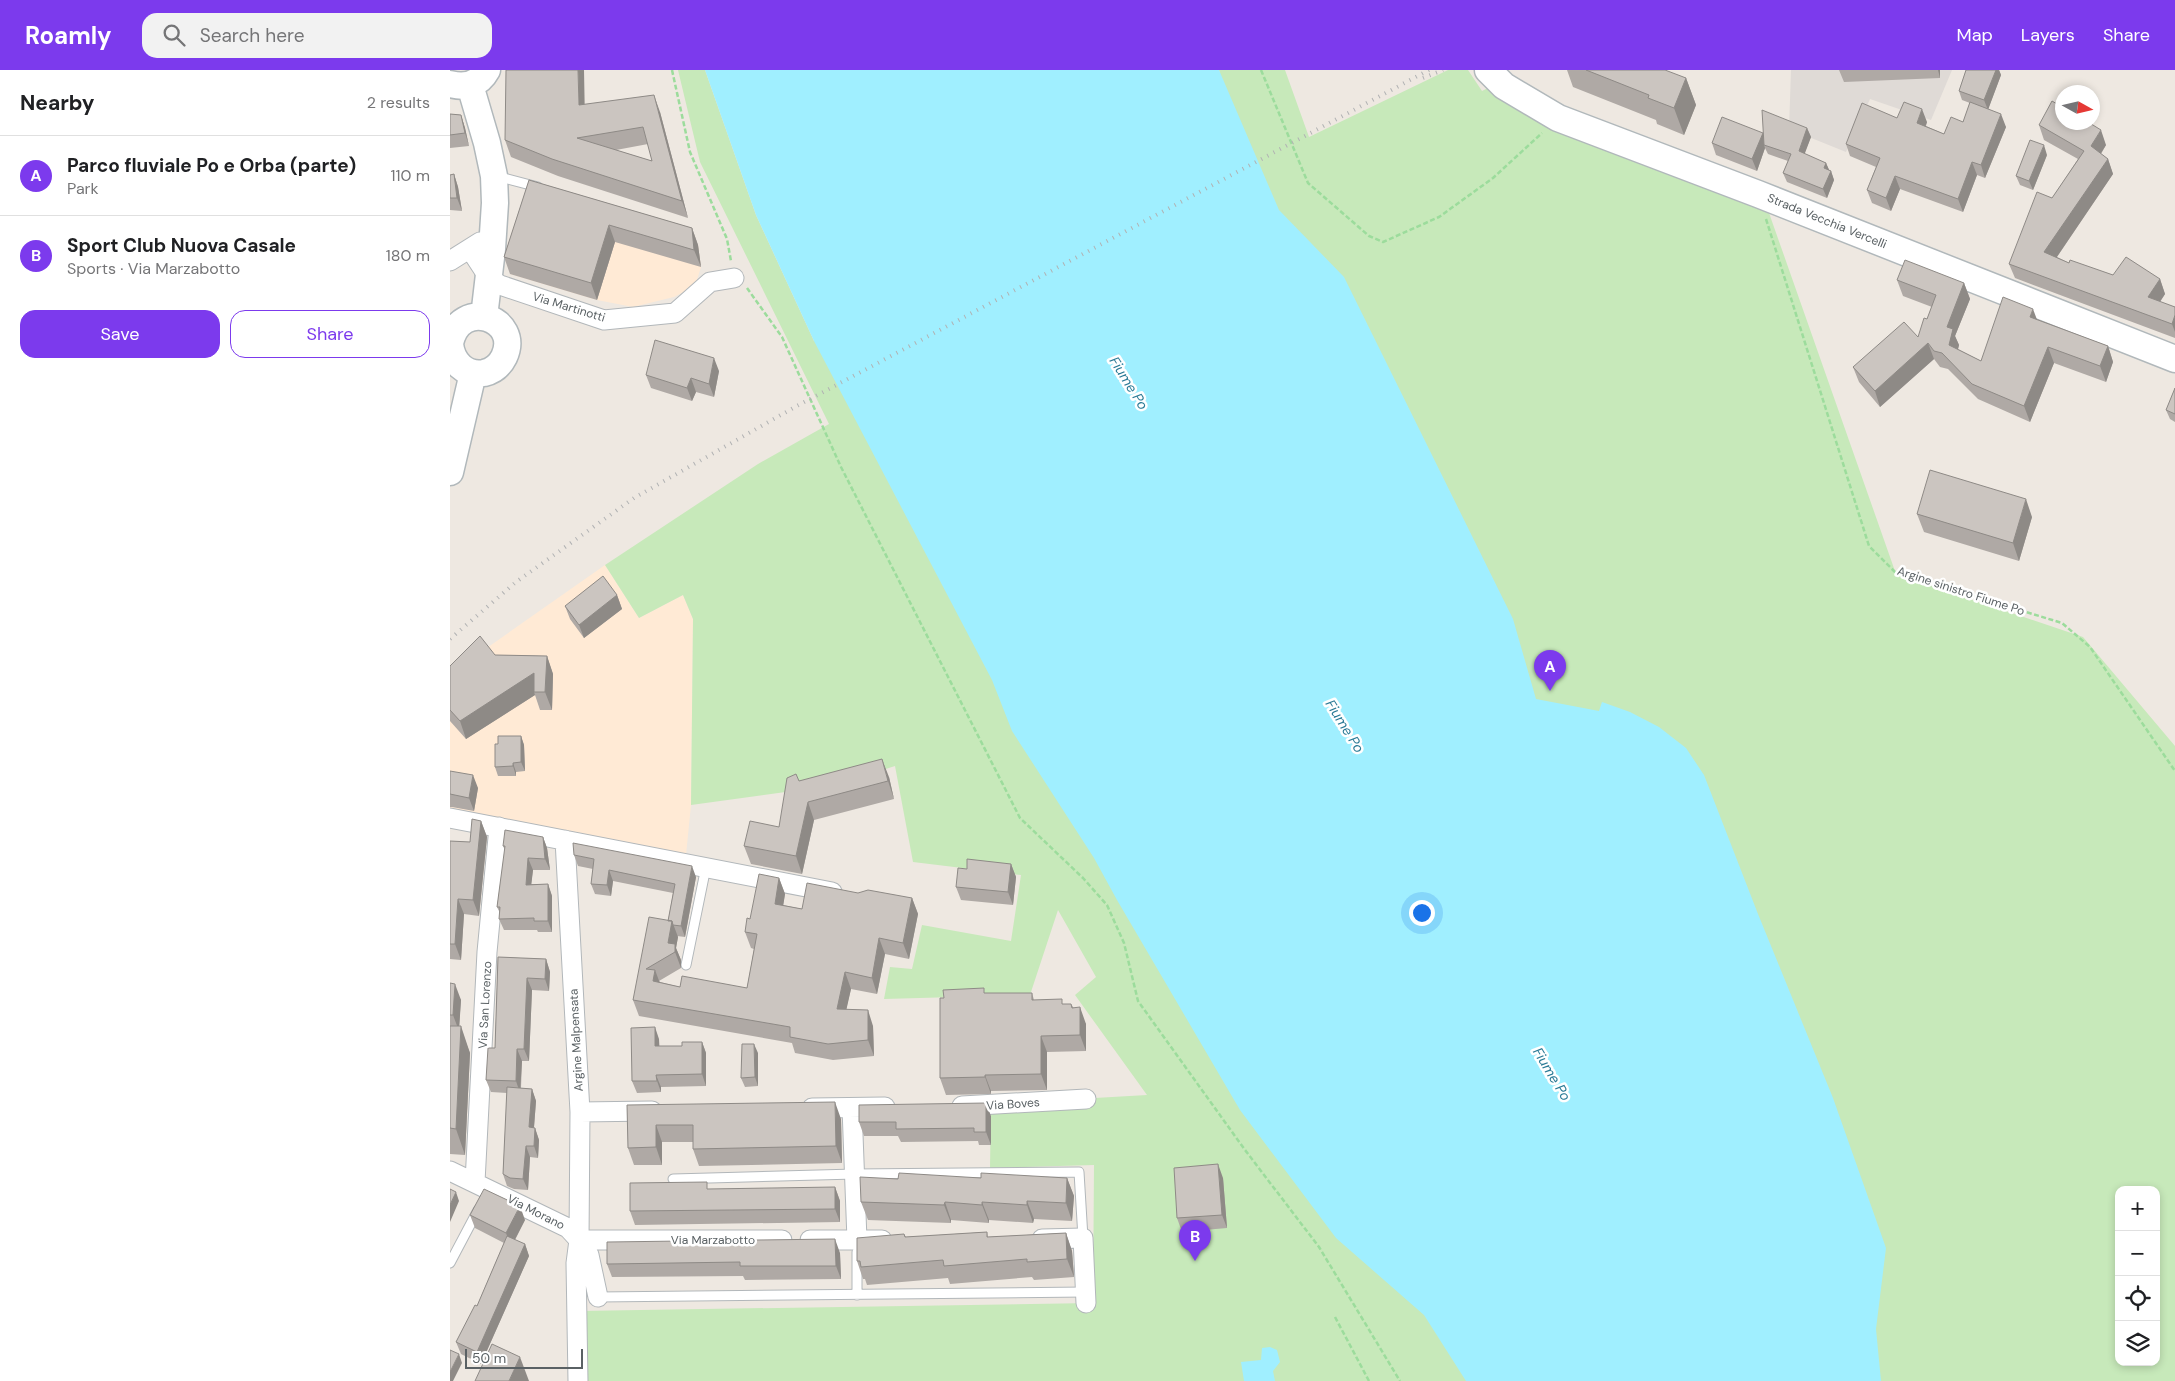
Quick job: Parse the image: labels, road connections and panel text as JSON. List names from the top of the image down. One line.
{"streets":{"street":["Strada Vecchia Vercelli","Via Martinotti","Via San Lorenzo","Argine Malpensata","Via Boves","Via Morano","Via Marzabotto"],"path":["Argine sinistro Fiume Po"]},"crossings":[["Strada Vecchia Vercelli","Argine sinistro Fiume Po"],["Via San Lorenzo","Via Morano"],["Argine Malpensata","Via Morano"],["Argine Malpensata","Via Marzabotto"],["Via Morano","Via Marzabotto"]],"water":["Fiume Po"],"scale_bar":"50 m","north":"right","page":{"header":"Roamly","search":"Search here","nav":["Map","Layers","Share"],"heading":["Nearby","2 results"],"list":[{"mark":"A","name":"Parco fluviale Po e Orba (parte)","note":"Park","value":"110 m"},{"mark":"B","name":"Sport Club Nuova Casale","note":"Sports · Via Marzabotto","value":"180 m"}],"buttons":["Save","Share"],"pins":["A","B"],"map_buttons":["+","−"],"scale":"50 m"}}
